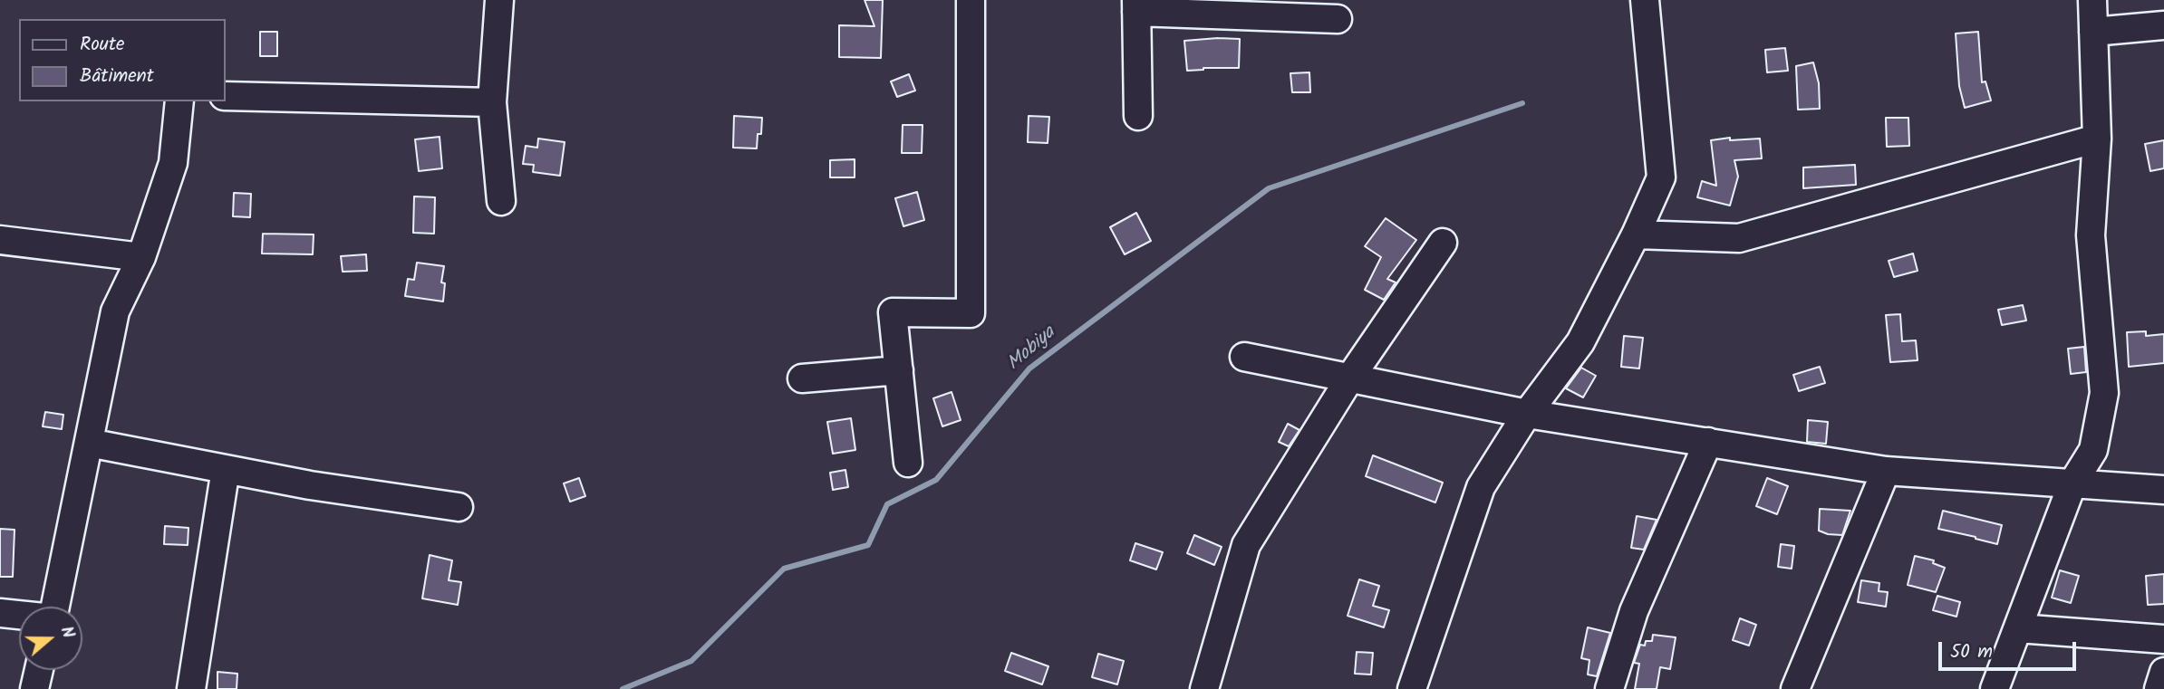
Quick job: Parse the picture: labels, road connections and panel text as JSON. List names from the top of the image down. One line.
{"water":["Mobiya"],"legend":["Route","Bâtiment"],"scale_bar":"50 m","north":"right"}
